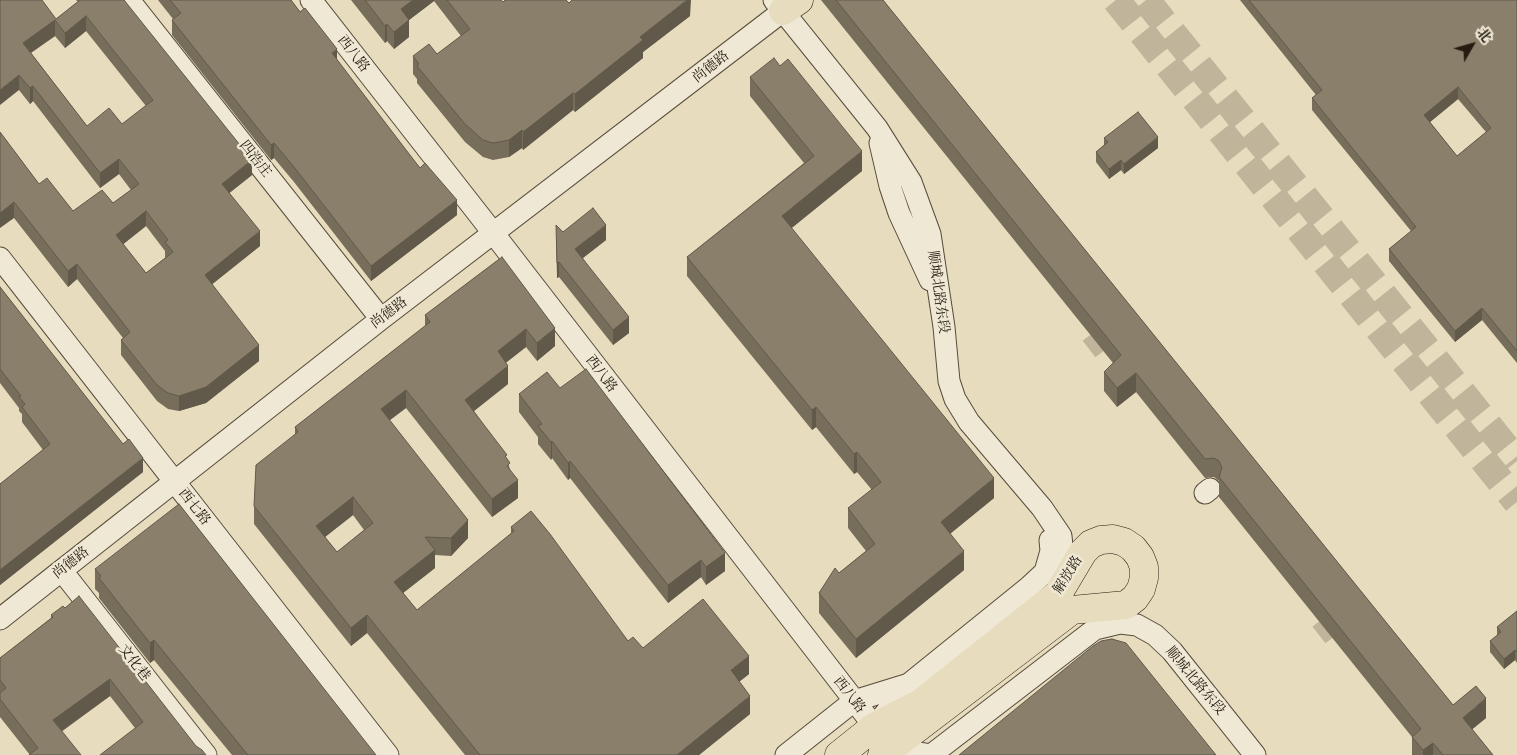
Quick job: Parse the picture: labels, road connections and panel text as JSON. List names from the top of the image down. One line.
{"streets":{"main road":["解放路"],"street":["西八路","尚德路","四浩庄","顺城北路东段","西七路","文化巷"]},"crossings":[["西八路","尚德路"],["西八路","解放路"],["尚德路","四浩庄"],["尚德路","顺城北路东段"],["尚德路","西七路"],["尚德路","文化巷"],["顺城北路东段","解放路"]],"north":"top right"}
